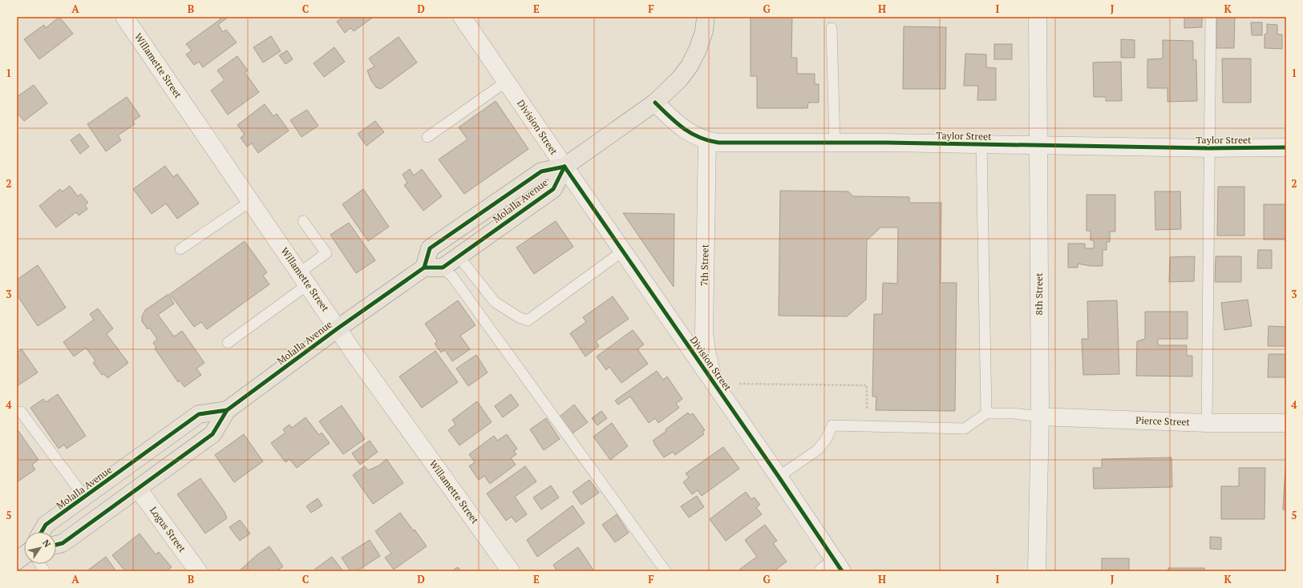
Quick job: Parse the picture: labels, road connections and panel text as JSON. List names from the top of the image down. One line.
{"streets":{"main road":["Molalla Avenue"],"street":["Willamette Street","Division Street","Taylor Street","7th Street","8th Street","Pierce Street","Logus Street"]},"crossings":[["Willamette Street","Molalla Avenue"],["Division Street","Molalla Avenue"],["Division Street","7th Street"],["Taylor Street","Molalla Avenue"],["Taylor Street","7th Street"],["Taylor Street","8th Street"],["Molalla Avenue","Logus Street"],["8th Street","Pierce Street"]],"north":"top right","grid":{"columns":["A","B","C","D","E","F","G","H","I","J","K"],"rows":["1","2","3","4","5"]}}
